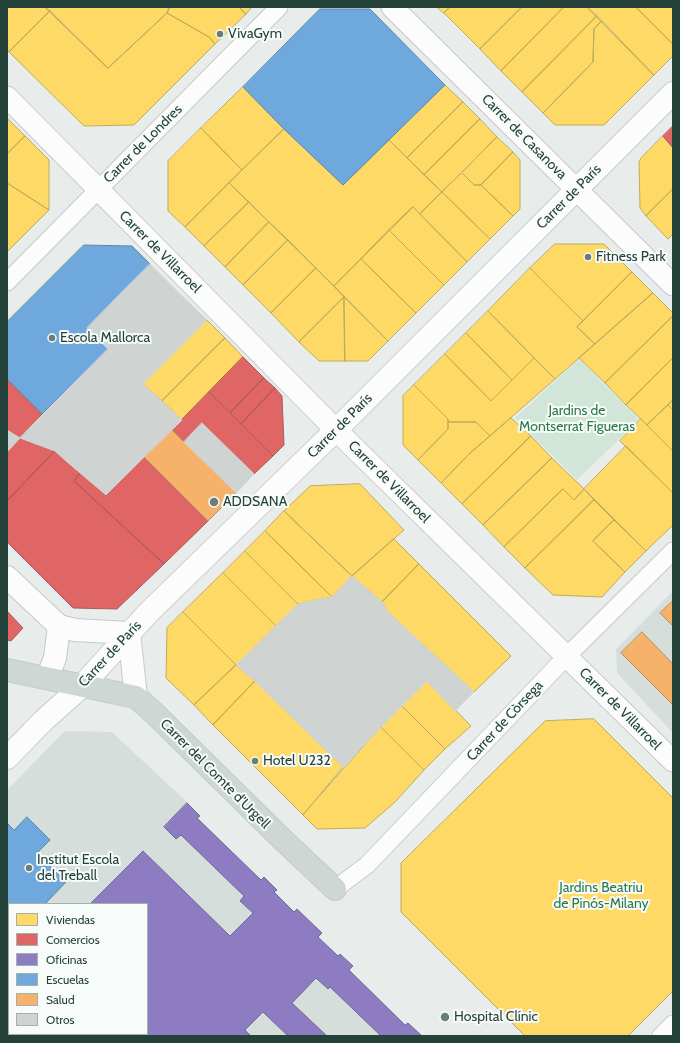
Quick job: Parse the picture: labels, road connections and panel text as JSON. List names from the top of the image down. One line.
{"streets":{"main road":["Carrer de París","Carrer del Comte d'Urgell"],"street":["Carrer de Casanova","Carrer de Londres","Carrer de Villarroel","Carrer de Còrsega"]},"crossings":[["Carrer de Casanova","Carrer de París"],["Carrer de Londres","Carrer de Villarroel"],["Carrer de París","Carrer de Villarroel"],["Carrer de Villarroel","Carrer de Còrsega"],["Carrer de Còrsega","Carrer del Comte d'Urgell"]],"parks":["Jardins de Montserrat Figueras","Jardins Beatriu de Pinós-Milany"],"places":["VivaGym","Fitness Park","Escola Mallorca","ADDSANA","Hotel U232","Institut Escola del Treball","Hospital Clínic"],"legend":["Viviendas","Comercios","Oficinas","Escuelas","Salud","Otros"]}
